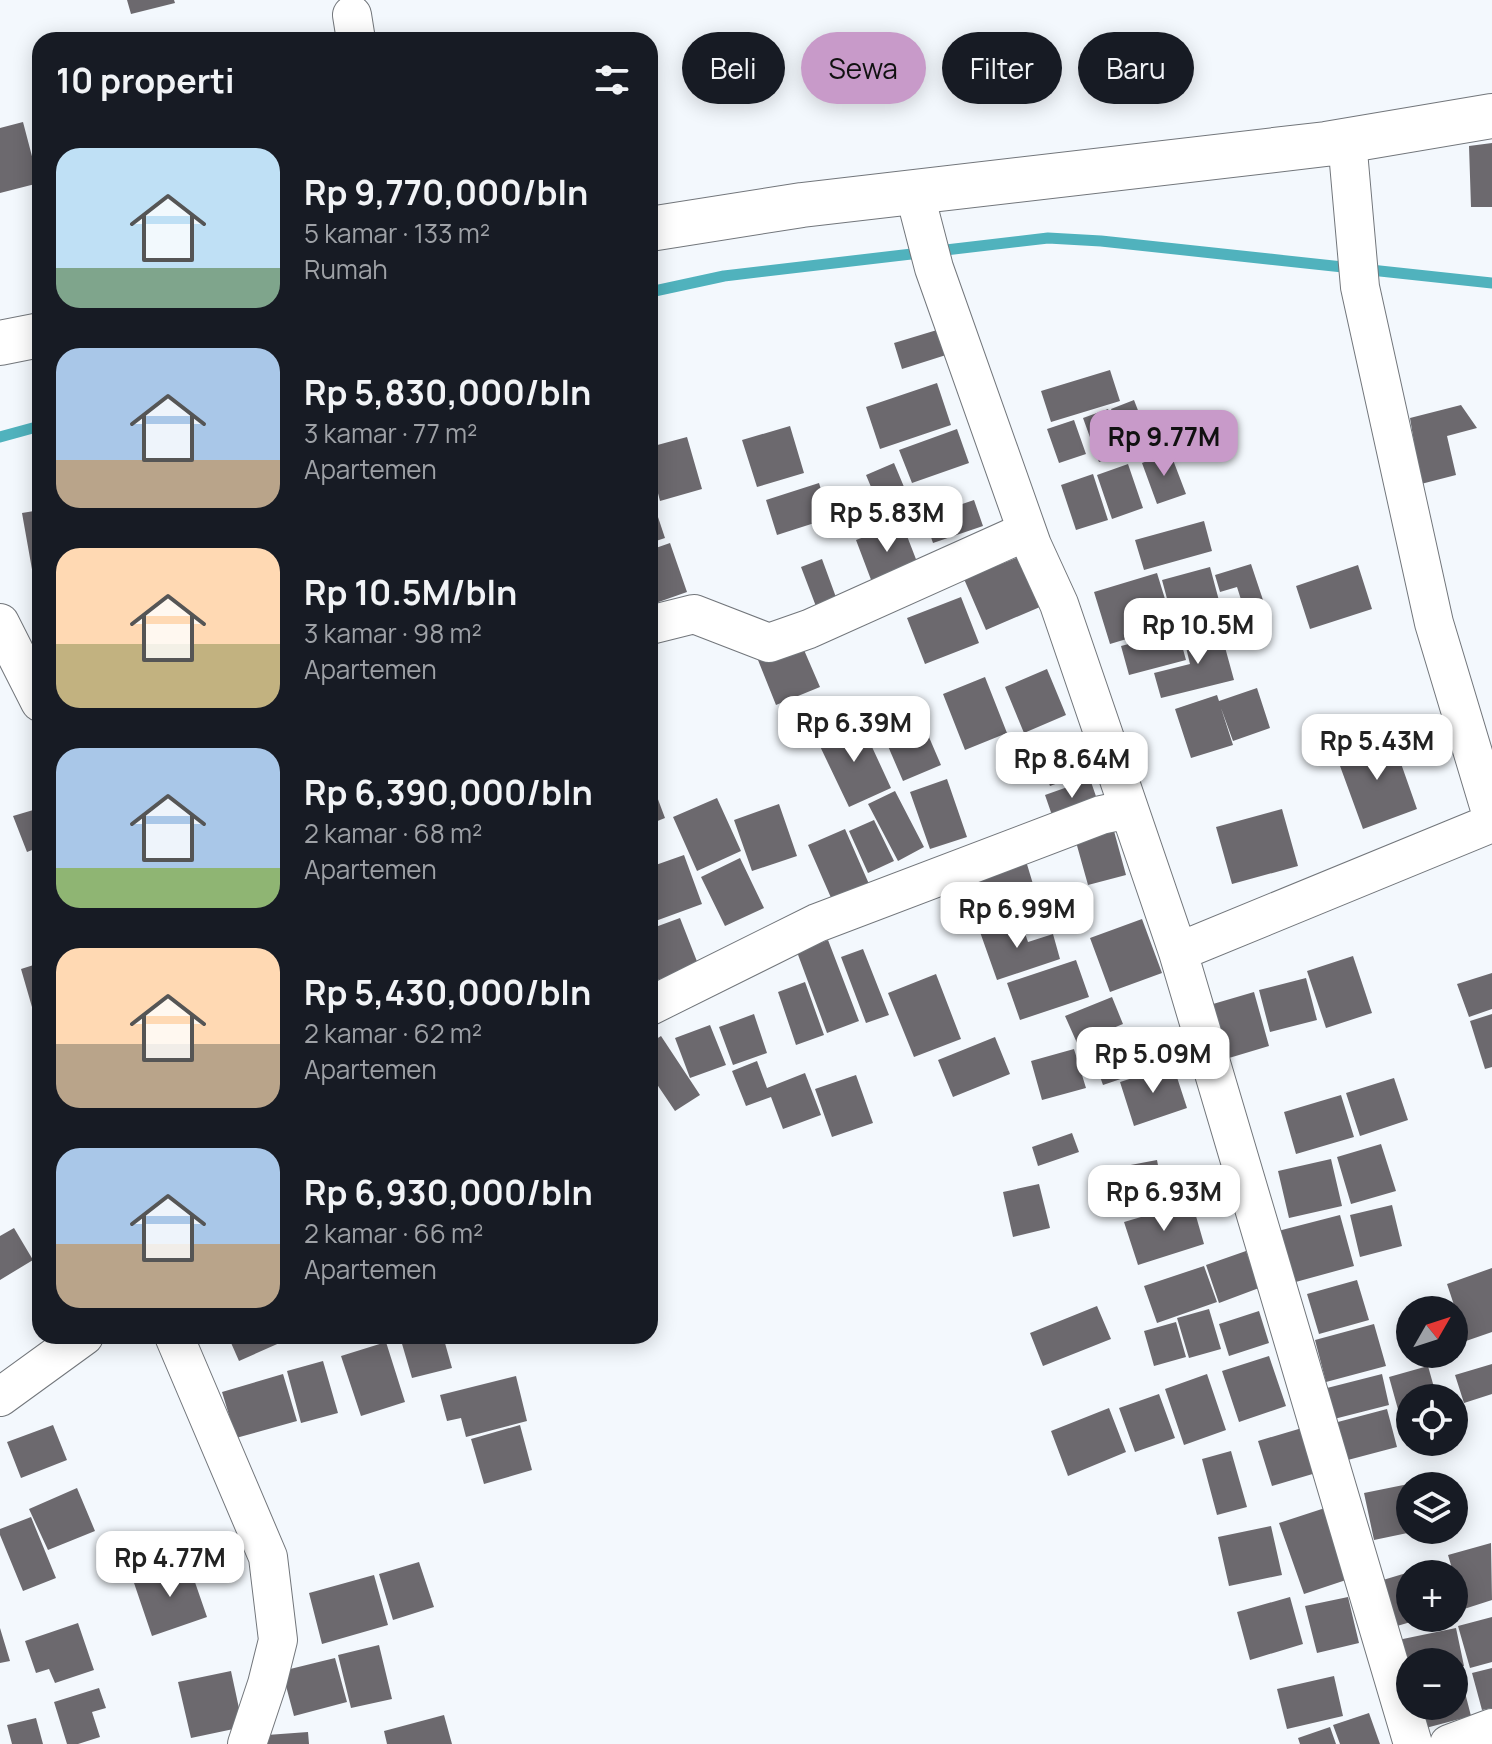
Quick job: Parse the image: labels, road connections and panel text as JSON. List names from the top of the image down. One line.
{"north":"top right","page":{"chip":["Beli","Sewa","Filter","Baru"],"heading":"10 properti","list":[{"name":"Rp 9,770,000/bln","note":"5 kamar · 133 m² · Rumah"},{"name":"Rp 5,830,000/bln","note":"3 kamar · 77 m² · Apartemen"},{"name":"Rp 10.5M/bln","note":"3 kamar · 98 m² · Apartemen"},{"name":"Rp 6,390,000/bln","note":"2 kamar · 68 m² · Apartemen"},{"name":"Rp 5,430,000/bln","note":"2 kamar · 62 m² · Apartemen"},{"name":"Rp 6,930,000/bln","note":"2 kamar · 66 m² · Apartemen"}],"price":["Rp 9.77M","Rp 5.83M","Rp 10.5M","Rp 6.39M","Rp 5.43M","Rp 8.64M","Rp 6.99M","Rp 5.09M","Rp 6.93M","Rp 4.77M"],"map_buttons":["+","−"]}}
